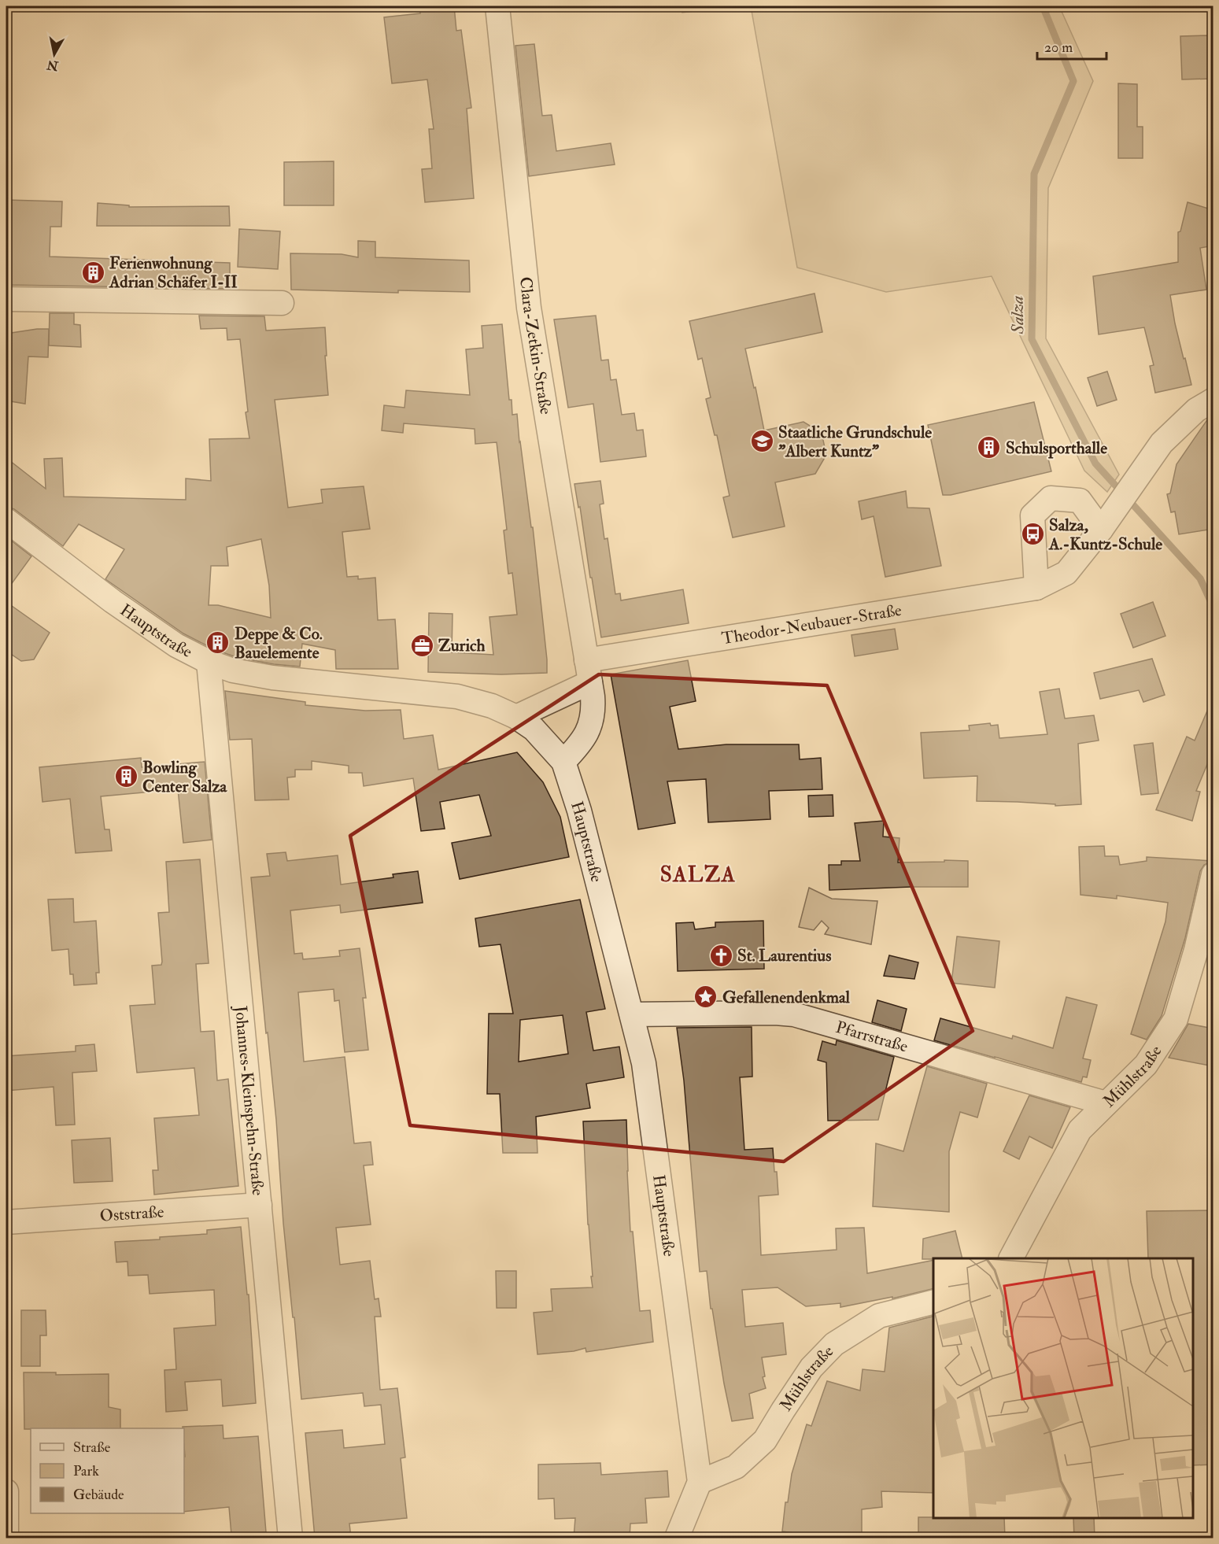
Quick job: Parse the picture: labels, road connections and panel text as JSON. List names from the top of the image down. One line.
{"streets":{"street":["Clara-Zetkin-Straße","Theodor-Neubauer-Straße","Hauptstraße","Pfarrstraße","Mühlstraße","Johannes-Kleinspehn-Straße","Oststraße"]},"crossings":[["Clara-Zetkin-Straße","Theodor-Neubauer-Straße"],["Clara-Zetkin-Straße","Hauptstraße"],["Hauptstraße","Pfarrstraße"],["Hauptstraße","Mühlstraße"],["Hauptstraße","Johannes-Kleinspehn-Straße"],["Pfarrstraße","Mühlstraße"],["Johannes-Kleinspehn-Straße","Oststraße"]],"districts":["SALZA"],"water":["Salza"],"places":{"building":["Ferienwohnung Adrian Schäfer I-II","Schulsporthalle","Deppe & Co. Bauelemente","Bowling Center Salza"],"school or university":["Staatliche Grundschule \"Albert Kuntz\""],"bus stop":["Salza, A.-Kuntz-Schule"],"office":["Zurich"],"church":["St. Laurentius"],"place":["Gefallenendenkmal"]},"legend":["Straße","Park","Gebäude"],"scale_bar":"20 m","north":"bottom"}
